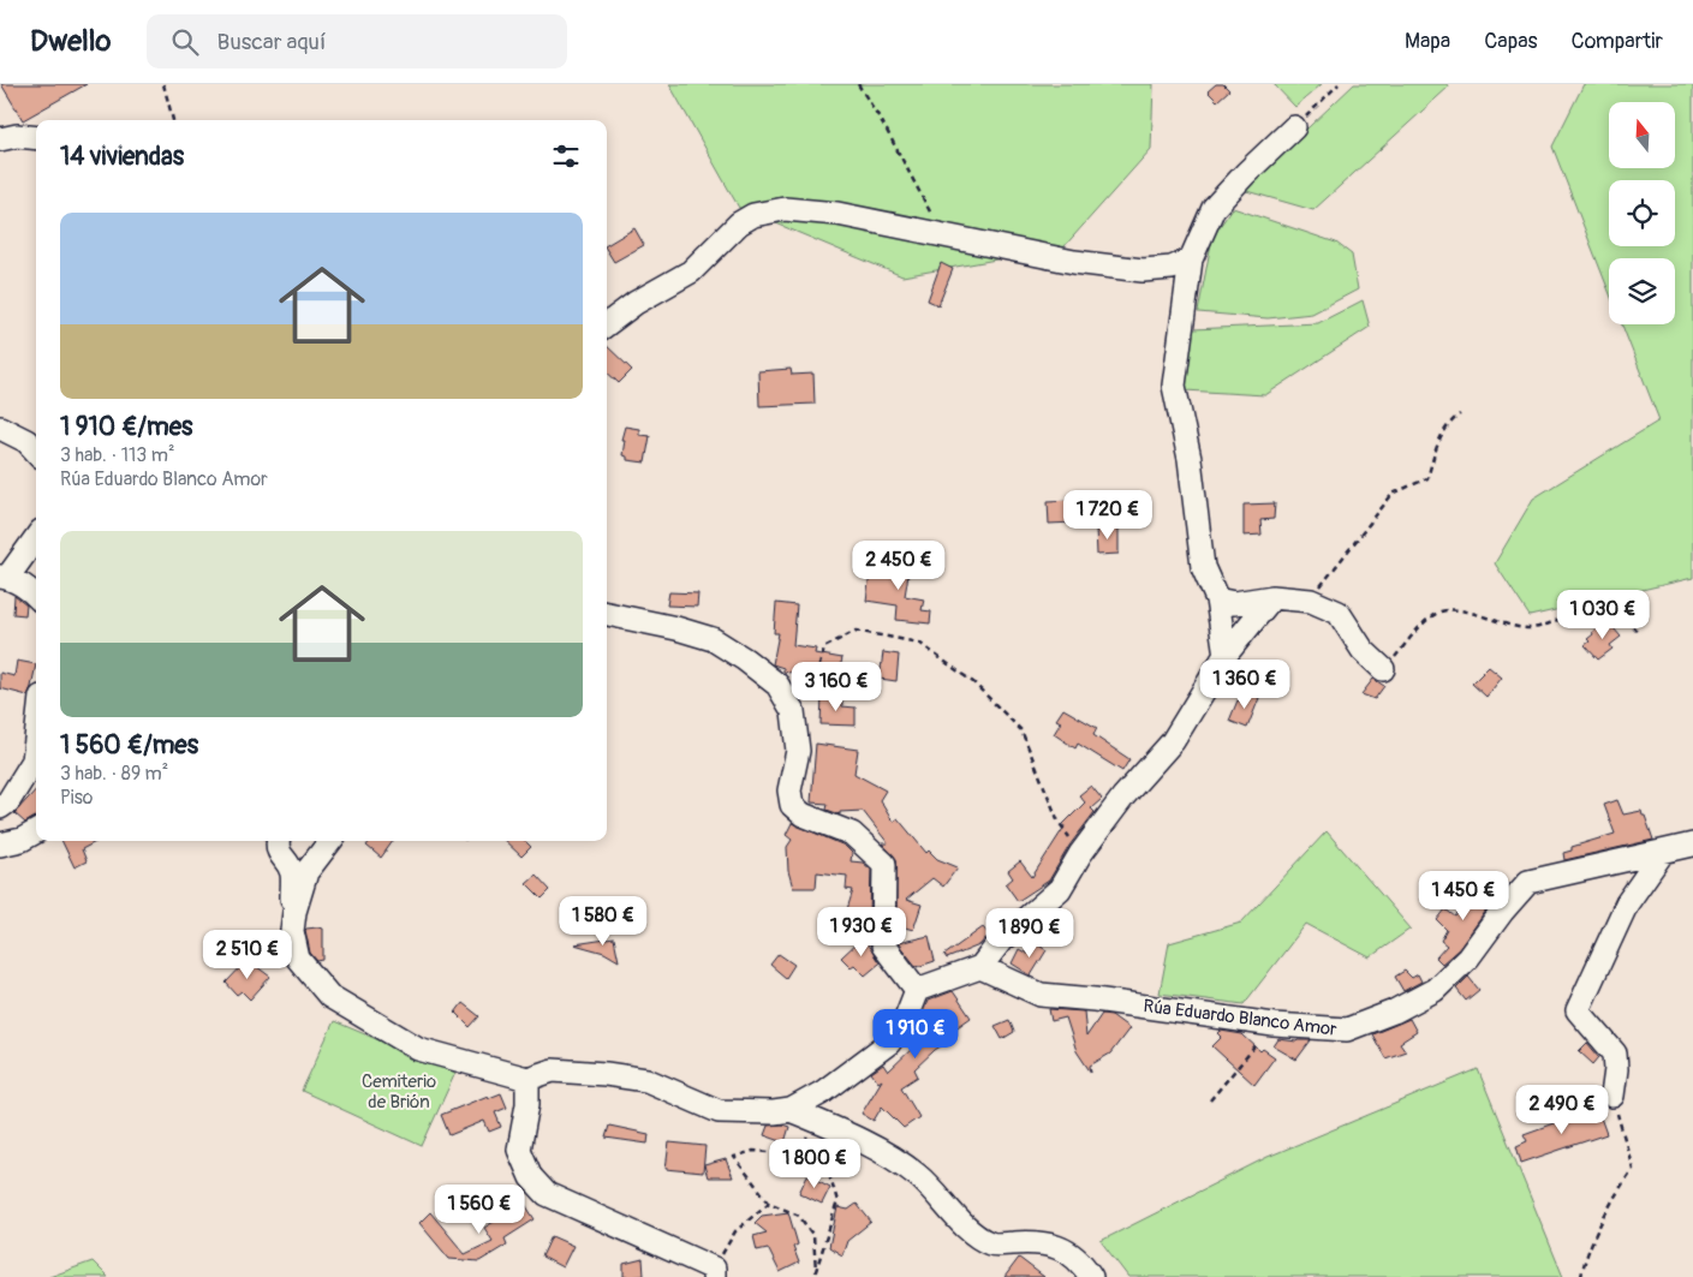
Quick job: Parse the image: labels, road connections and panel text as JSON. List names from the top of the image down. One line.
{"streets":{"street":["Rúa Eduardo Blanco Amor"]},"parks":["Cemiterio de Brión"],"north":"top","page":{"header":"Dwello","search":"Buscar aquí","nav":["Mapa","Capas","Compartir"],"heading":"14 viviendas","list":[{"name":"1 910 €/mes","note":"3 hab. · 113 m² · Rúa Eduardo Blanco Amor"},{"name":"1 560 €/mes","note":"3 hab. · 89 m² · Piso"}],"price":["1 720 €","2 450 €","1 030 €","1 360 €","3 160 €","1 450 €","1 580 €","1 930 €","1 890 €","2 510 €","1 910 €","2 490 €","1 800 €","1 560 €"]}}
